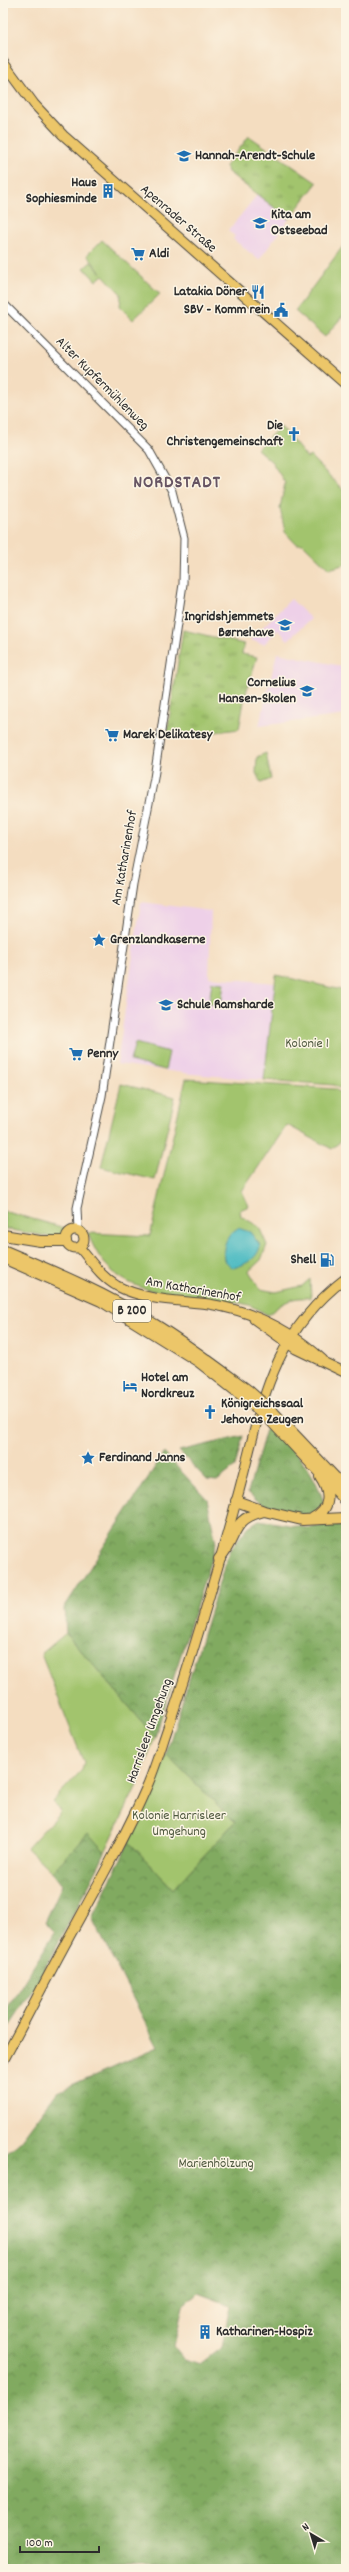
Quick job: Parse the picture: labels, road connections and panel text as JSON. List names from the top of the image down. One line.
{"streets":{"highway":["B 200"],"main road":["Apenrader Straße","Am Katharinenhof","Harrisleer Umgehung"],"street":["Alter Kupfermühlenweg"]},"crossings":[["Alter Kupfermühlenweg","Am Katharinenhof"],["Am Katharinenhof","Harrisleer Umgehung"]],"districts":["NORDSTADT"],"parks":["Kolonie 1","Kolonie Harrisleer Umgehung","Marienhölzung"],"places":{"school or university":["Hannah-Arendt-Schule","Kita am Ostseebad","Ingridshjemmets Børnehave","Cornelius Hansen-Skolen","Schule Ramsharde"],"building":["Haus Sophiesminde","Katharinen-Hospiz"],"supermarket":["Aldi","Marek Delikatesy","Penny"],"restaurant":["Latakia Döner"],"public building":["SBV - Komm rein"],"church":["Die Christengemeinschaft","Königreichssaal Jehovas Zeugen"],"place":["Grenzlandkaserne","Ferdinand Janns"],"fuel station":["Shell"],"hotel":["Hotel am Nordkreuz"]},"scale_bar":"100 m","north":"top left"}
